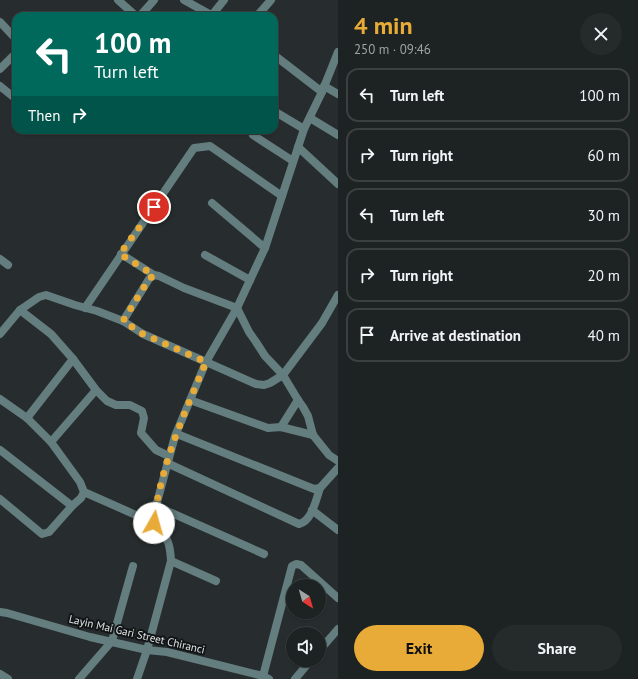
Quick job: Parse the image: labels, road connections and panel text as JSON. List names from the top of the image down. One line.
{"streets":{"street":["Layin Mai Gari Street Chiranci"]},"north":"bottom right","page":{"heading":["4 min","250 m · 09:46"],"turn":["100 m","Turn left"],"list":[{"name":"Turn left","value":"100 m"},{"name":"Turn right","value":"60 m"},{"name":"Turn left","value":"30 m"},{"name":"Turn right","value":"20 m"},{"name":"Arrive at destination","value":"40 m"}],"then":"Then","buttons":["Exit","Share"]}}
